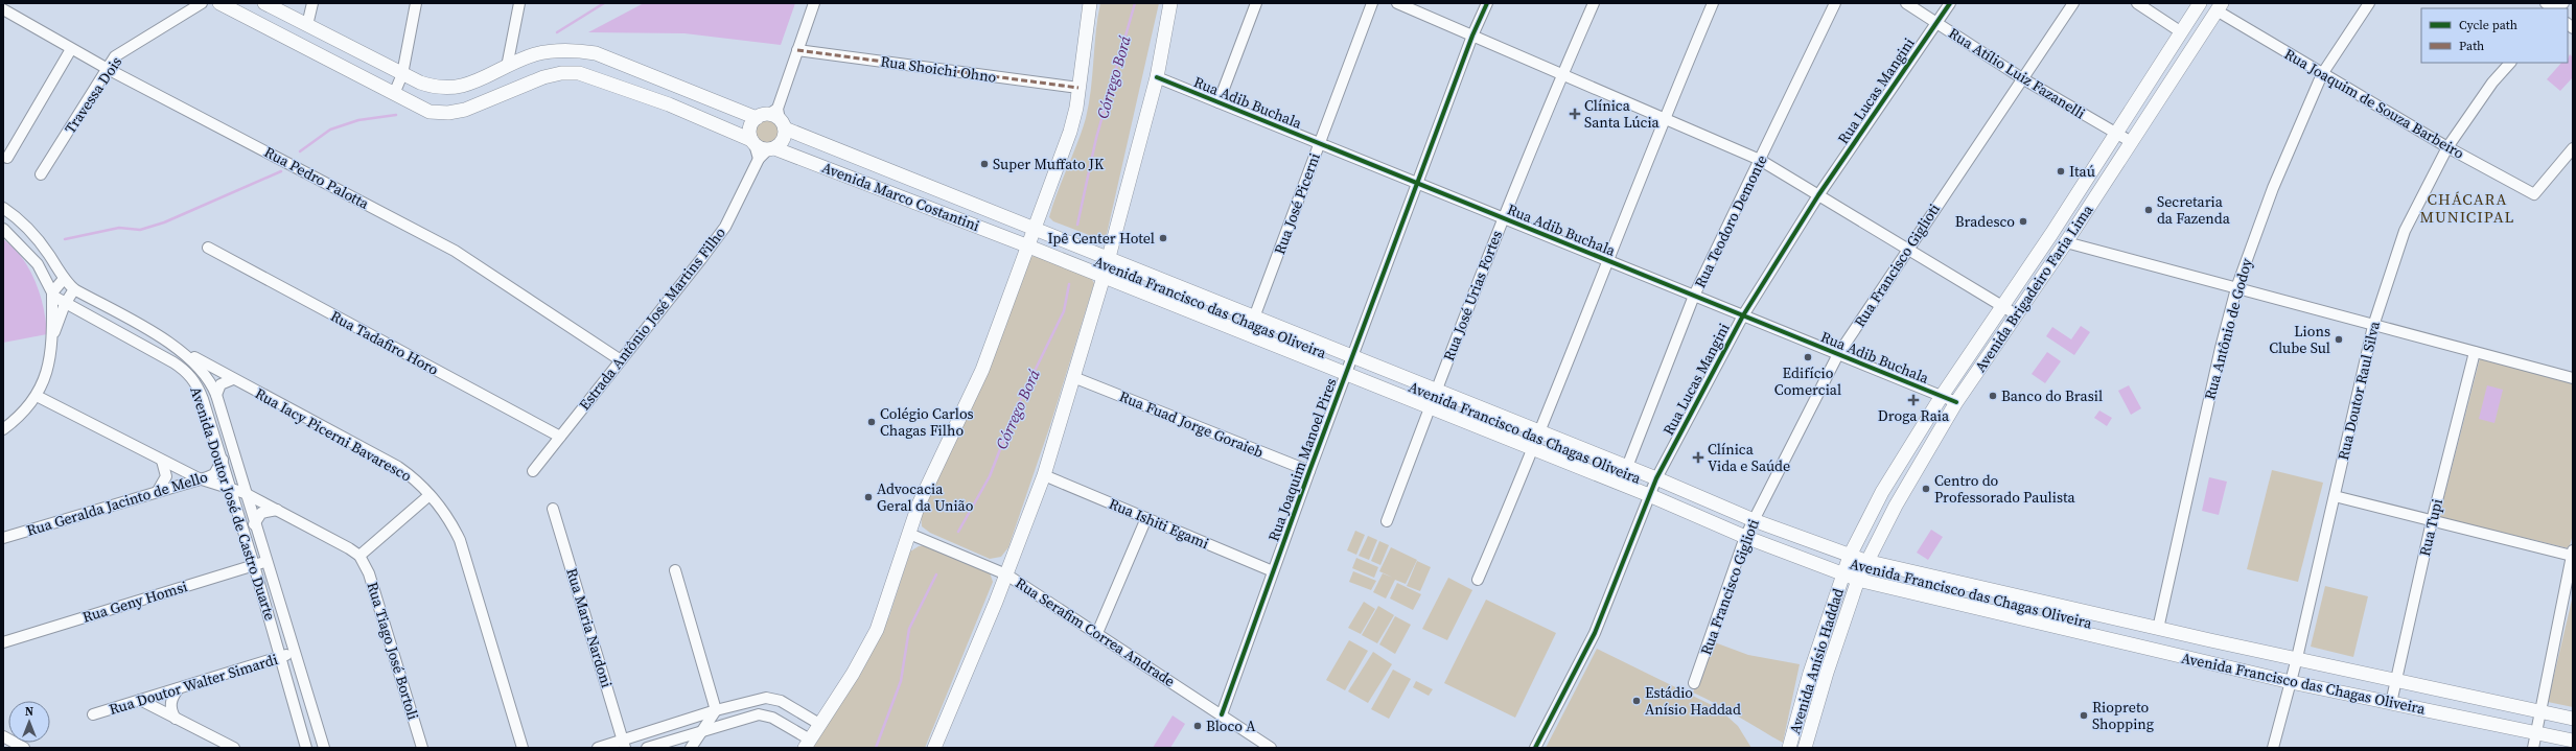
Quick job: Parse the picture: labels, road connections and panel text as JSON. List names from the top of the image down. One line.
{"streets":{"main road":["Avenida Marco Costantini","Avenida Brigadeiro Faria Lima","Avenida Francisco das Chagas Oliveira","Avenida Anísio Haddad"],"street":["Rua Shoichi Ohno","Rua Atílio Luiz Fazanelli","Rua Lucas Mangini","Travessa Dois","Rua Adib Buchala","Rua Joaquim de Souza Barbeiro","Rua Pedro Palotta","Rua José Picerni","Rua Teodoro Demonte","Rua Francisco Giglioti","Rua José Urias Fortes","Estrada Antônio José Martins Filho","Rua Antônio de Godoy","Rua Tadafiro Horo","Rua Doutor Raul Silva","Rua Fuad Jorge Goraieb","Rua Iacy Picerni Bavaresco","Rua Joaquim Manoel Pires","Rua Geralda Jacinto de Mello","Avenida Doutor José de Castro Duarte","Rua Ishiti Egami","Rua Tupi","Rua Geny Homsi","Rua Maria Nardoni","Rua Serafim Correa Andrade","Rua Tiago José Bortoli","Rua Doutor Walter Simardi"]},"crossings":[["Rua Atílio Luiz Fazanelli","Rua Lucas Mangini"],["Rua Atílio Luiz Fazanelli","Rua Francisco Giglioti"],["Rua Atílio Luiz Fazanelli","Avenida Brigadeiro Faria Lima"],["Rua Lucas Mangini","Rua Adib Buchala"],["Rua Lucas Mangini","Avenida Francisco das Chagas Oliveira"],["Travessa Dois","Rua Pedro Palotta"],["Rua Adib Buchala","Rua José Picerni"],["Rua Adib Buchala","Rua Teodoro Demonte"],["Rua Adib Buchala","Rua Francisco Giglioti"],["Rua Adib Buchala","Avenida Brigadeiro Faria Lima"],["Rua Adib Buchala","Rua José Urias Fortes"],["Rua Adib Buchala","Rua Joaquim Manoel Pires"],["Rua Joaquim de Souza Barbeiro","Avenida Brigadeiro Faria Lima"],["Rua Joaquim de Souza Barbeiro","Rua Antônio de Godoy"],["Rua Joaquim de Souza Barbeiro","Rua Doutor Raul Silva"],["Rua Pedro Palotta","Estrada Antônio José Martins Filho"],["Avenida Marco Costantini","Avenida Francisco das Chagas Oliveira"],["Avenida Marco Costantini","Estrada Antônio José Martins Filho"],["Rua José Picerni","Avenida Francisco das Chagas Oliveira"],["Rua Teodoro Demonte","Avenida Francisco das Chagas Oliveira"],["Rua Francisco Giglioti","Avenida Francisco das Chagas Oliveira"],["Avenida Brigadeiro Faria Lima","Avenida Francisco das Chagas Oliveira"],["Avenida Brigadeiro Faria Lima","Avenida Anísio Haddad"],["Rua José Urias Fortes","Avenida Francisco das Chagas Oliveira"],["Avenida Francisco das Chagas Oliveira","Rua Antônio de Godoy"],["Avenida Francisco das Chagas Oliveira","Rua Doutor Raul Silva"],["Avenida Francisco das Chagas Oliveira","Rua Joaquim Manoel Pires"],["Avenida Francisco das Chagas Oliveira","Rua Tupi"],["Avenida Francisco das Chagas Oliveira","Avenida Anísio Haddad"],["Estrada Antônio José Martins Filho","Rua Tadafiro Horo"],["Rua Fuad Jorge Goraieb","Rua Joaquim Manoel Pires"],["Rua Iacy Picerni Bavaresco","Avenida Doutor José de Castro Duarte"],["Rua Joaquim Manoel Pires","Rua Ishiti Egami"],["Rua Joaquim Manoel Pires","Rua Serafim Correa Andrade"],["Rua Geralda Jacinto de Mello","Avenida Doutor José de Castro Duarte"],["Avenida Doutor José de Castro Duarte","Rua Geny Homsi"],["Avenida Doutor José de Castro Duarte","Rua Doutor Walter Simardi"]],"districts":["CHÁCARA MUNICIPAL"],"water":["Córrego Borá"],"places":{"health":["Clínica Santa Lúcia","Droga Raia","Clínica Vida e Saúde"],"other":["Super Muffato JK","Itaú","Secretaria da Fazenda","Bradesco","Ipê Center Hotel","Lions Clube Sul","Edifício Comercial","Banco do Brasil","Colégio Carlos Chagas Filho","Centro do Professorado Paulista","Advocacia Geral da União","Estádio Anísio Haddad","Riopreto Shopping","Bloco A"]},"legend":["Cycle path","Path"],"north":"top"}
